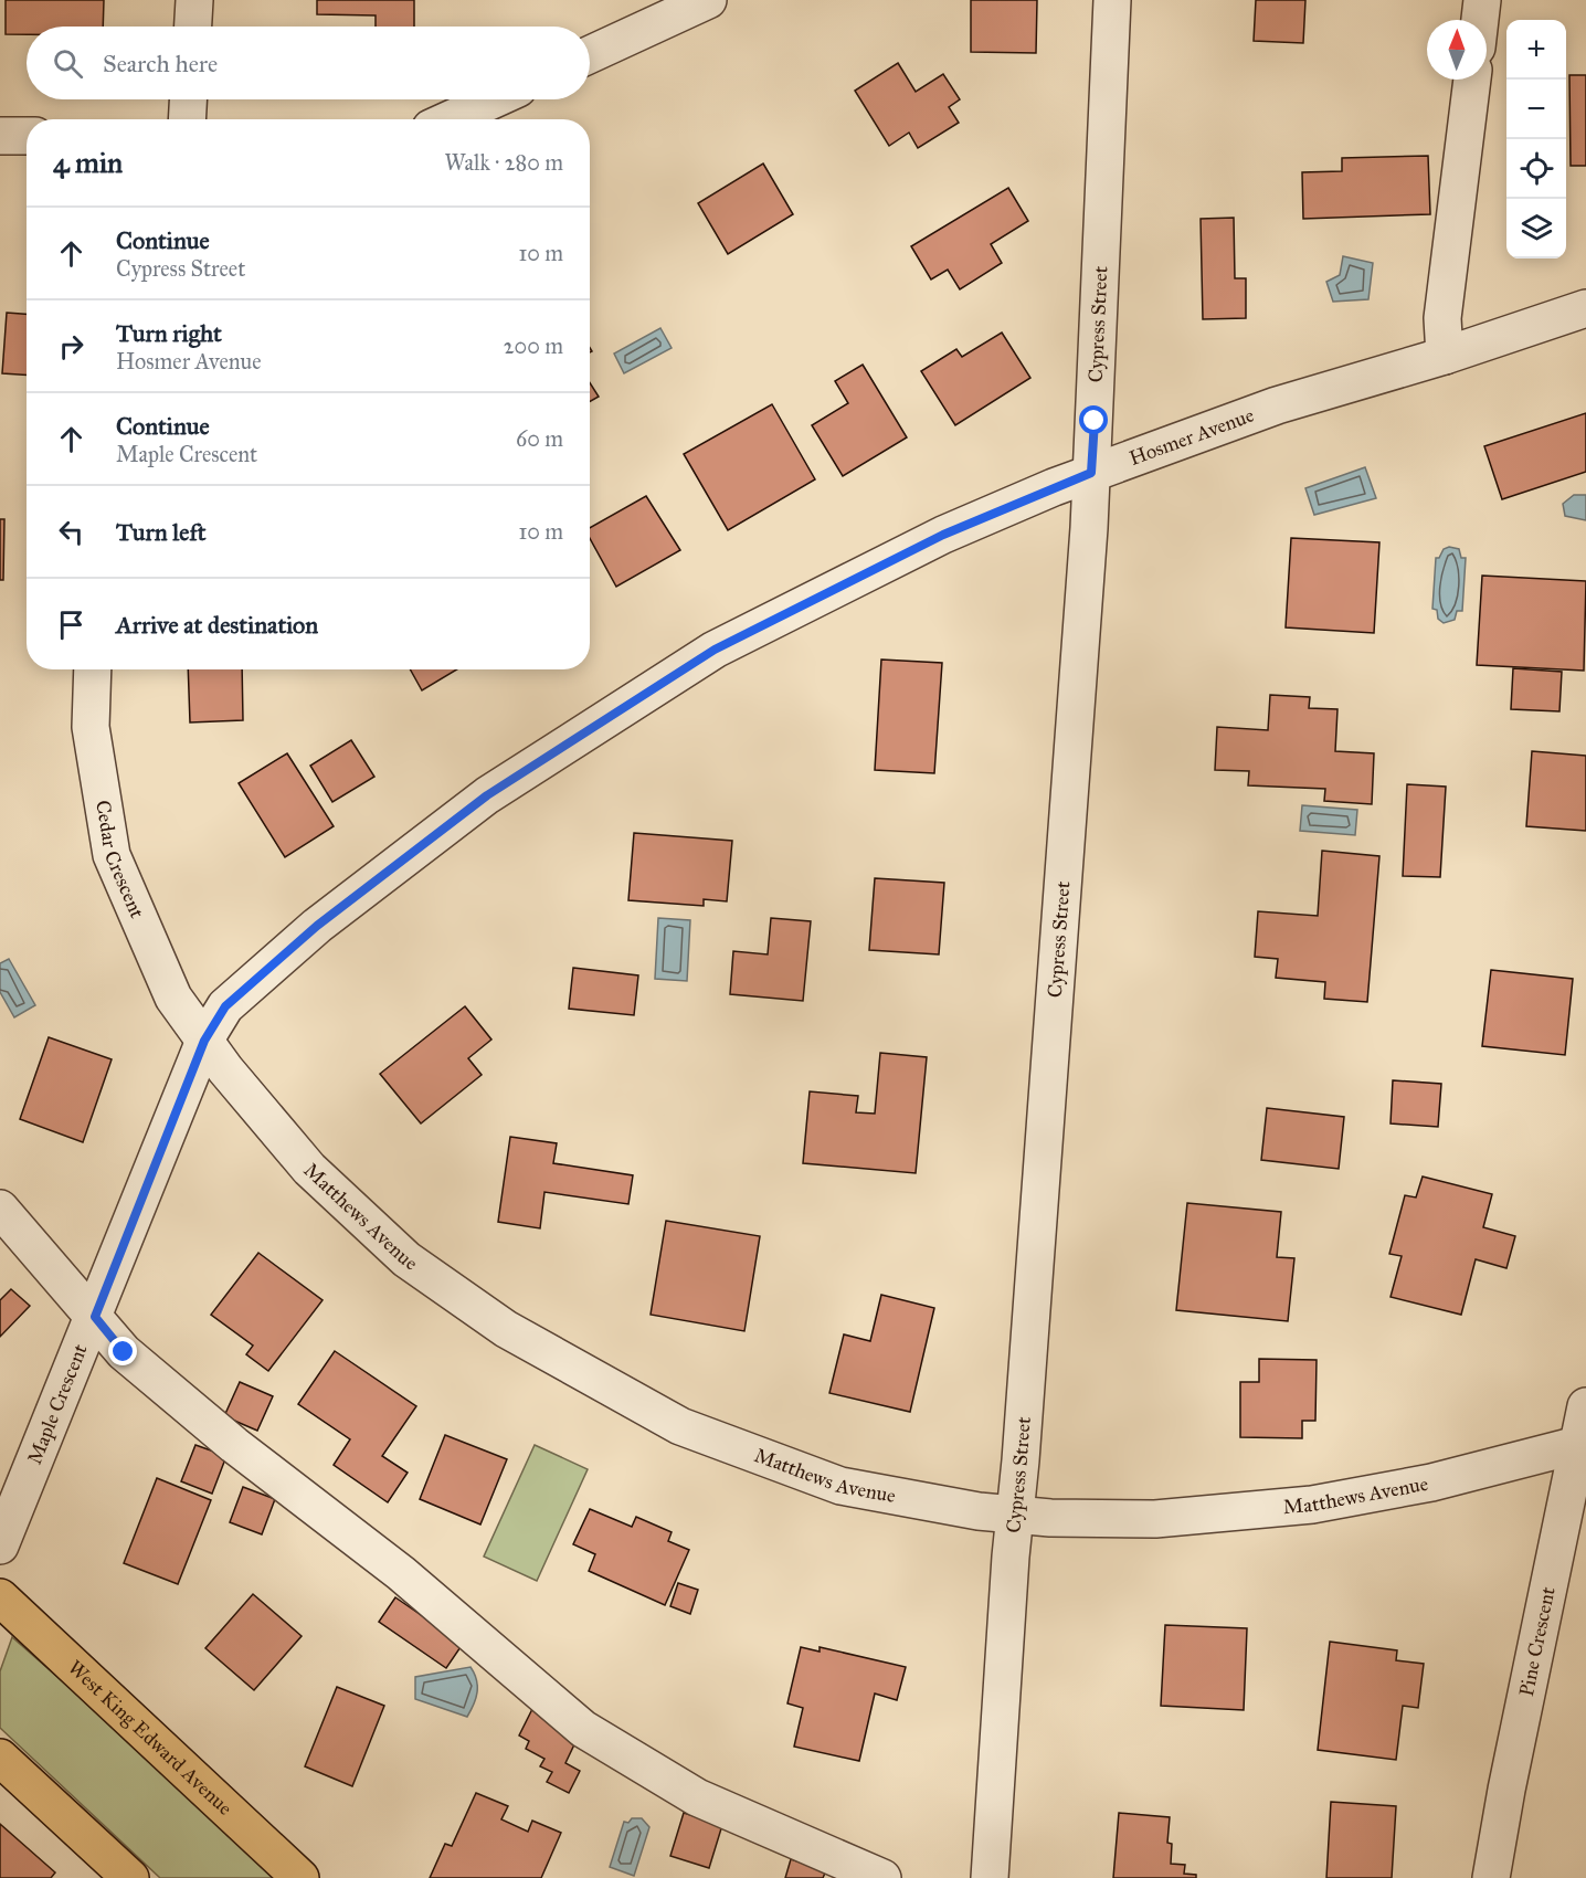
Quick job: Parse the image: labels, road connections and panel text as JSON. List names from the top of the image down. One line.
{"streets":{"main road":["West King Edward Avenue"],"street":["Cypress Street","Hosmer Avenue","Cedar Crescent","Matthews Avenue","Maple Crescent","Pine Crescent"]},"crossings":[["Cypress Street","Hosmer Avenue"],["Cypress Street","Matthews Avenue"],["Hosmer Avenue","Cedar Crescent"],["Hosmer Avenue","Matthews Avenue"],["Hosmer Avenue","Maple Crescent"],["Cedar Crescent","Matthews Avenue"],["Cedar Crescent","Maple Crescent"],["Matthews Avenue","Maple Crescent"],["Matthews Avenue","Pine Crescent"]],"north":"top","page":{"map_buttons":["+","−"],"search":"Search here","heading":["4 min","Walk · 280 m"],"list":[["Continue","Cypress Street","10 m"],["Turn right","Hosmer Avenue","200 m"],["Continue","Maple Crescent","60 m"],["Turn left","10 m"],"Arrive at destination"]}}
